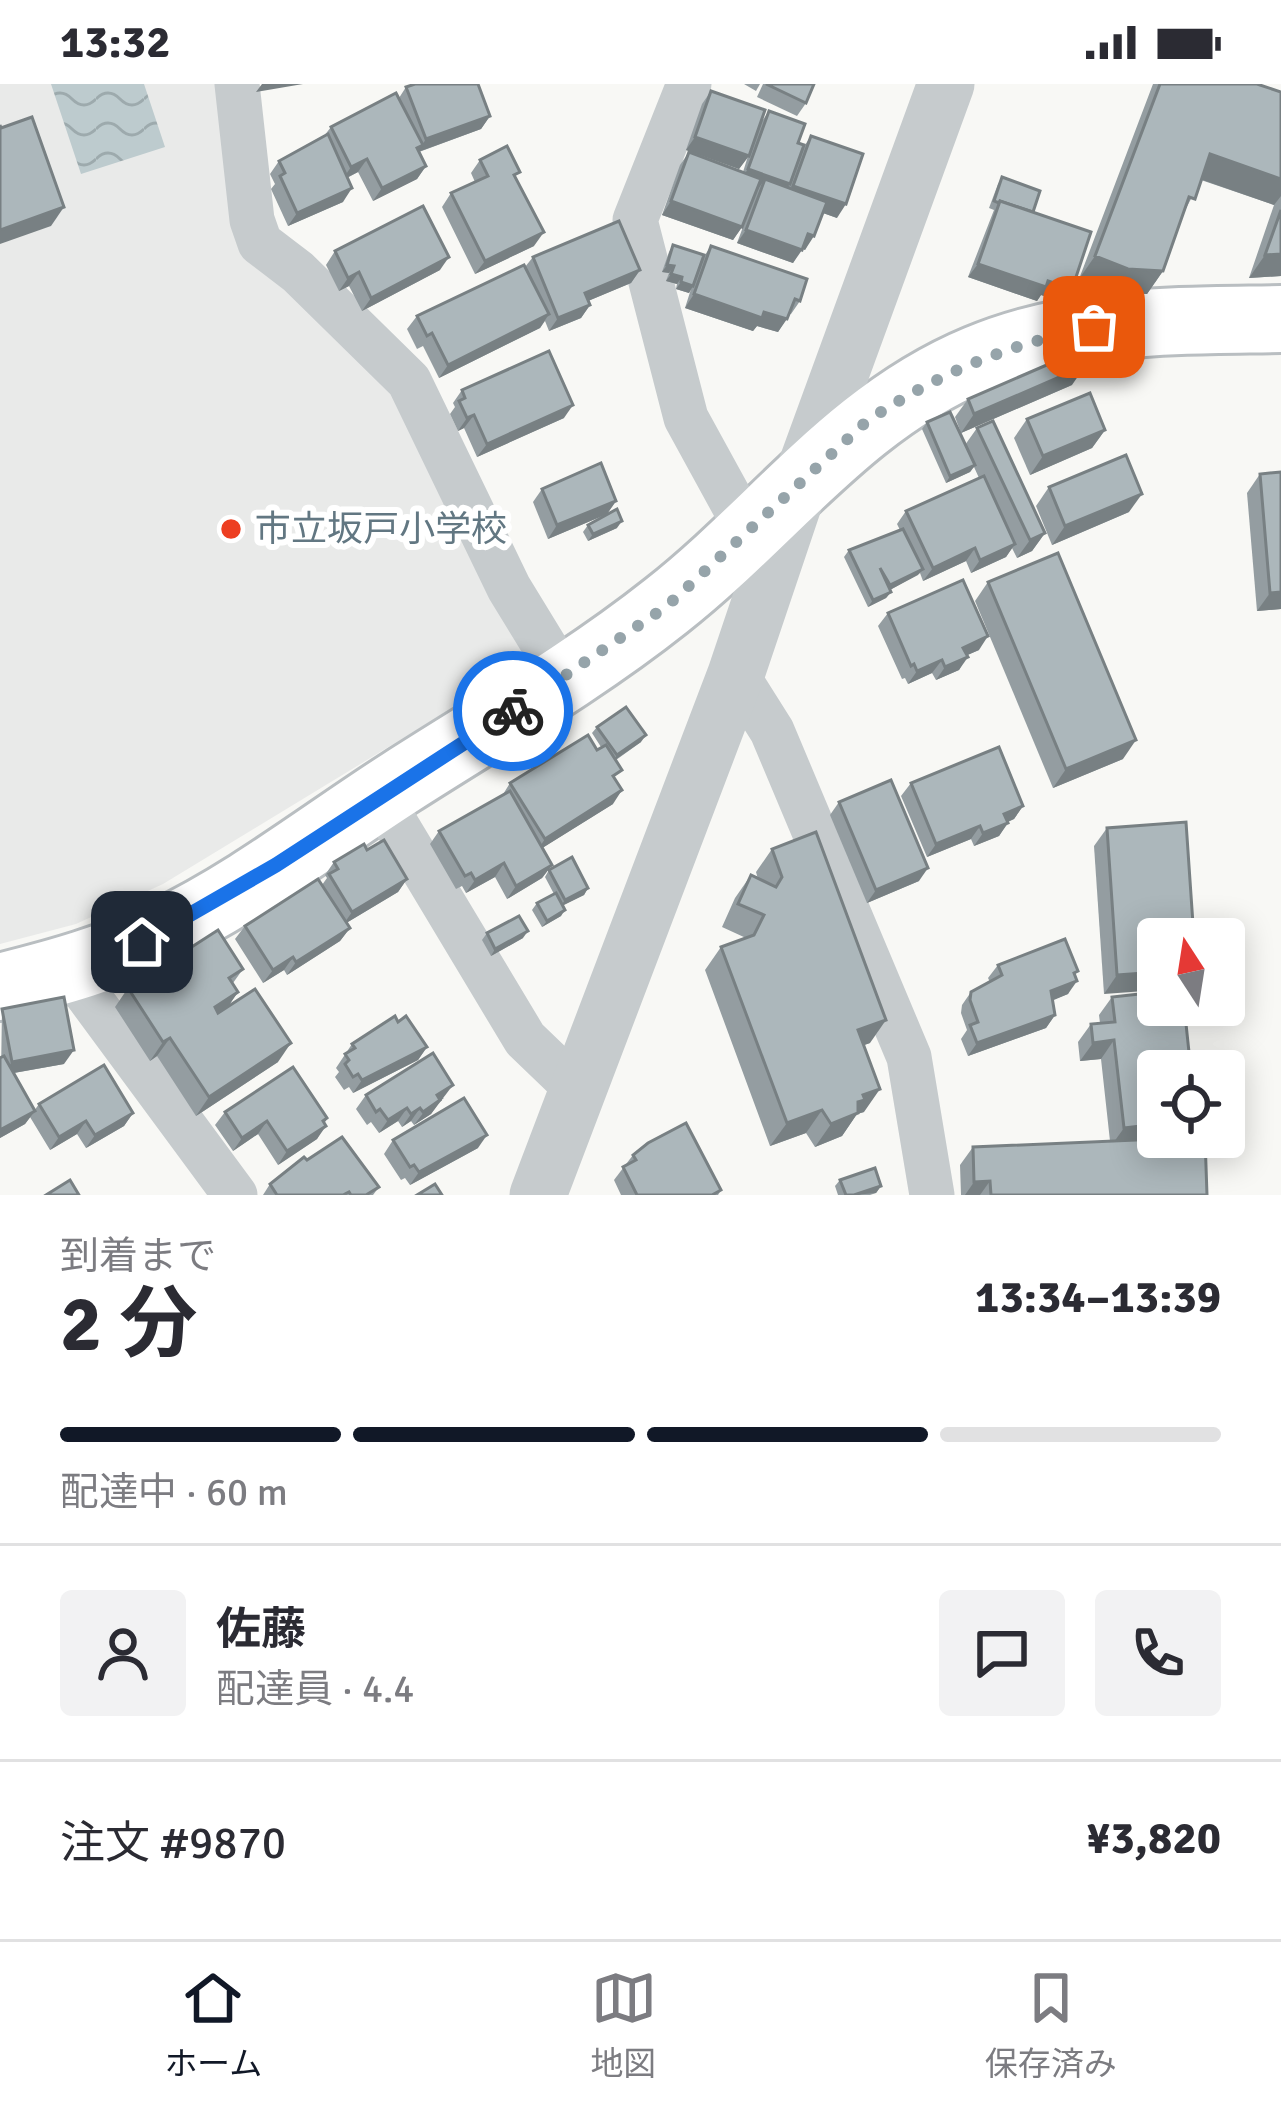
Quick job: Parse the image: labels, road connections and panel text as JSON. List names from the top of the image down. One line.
{"places":["市立坂戸小学校"],"north":"top","page":{"status":"13:32","heading":["2 分","到着まで","13:34–13:39"],"panel":["佐藤","配達員 · 4.4","注文 #9870","¥3,820"],"bar":"配達中 · 60 m","tabs":["ホーム","地図","保存済み"]}}
